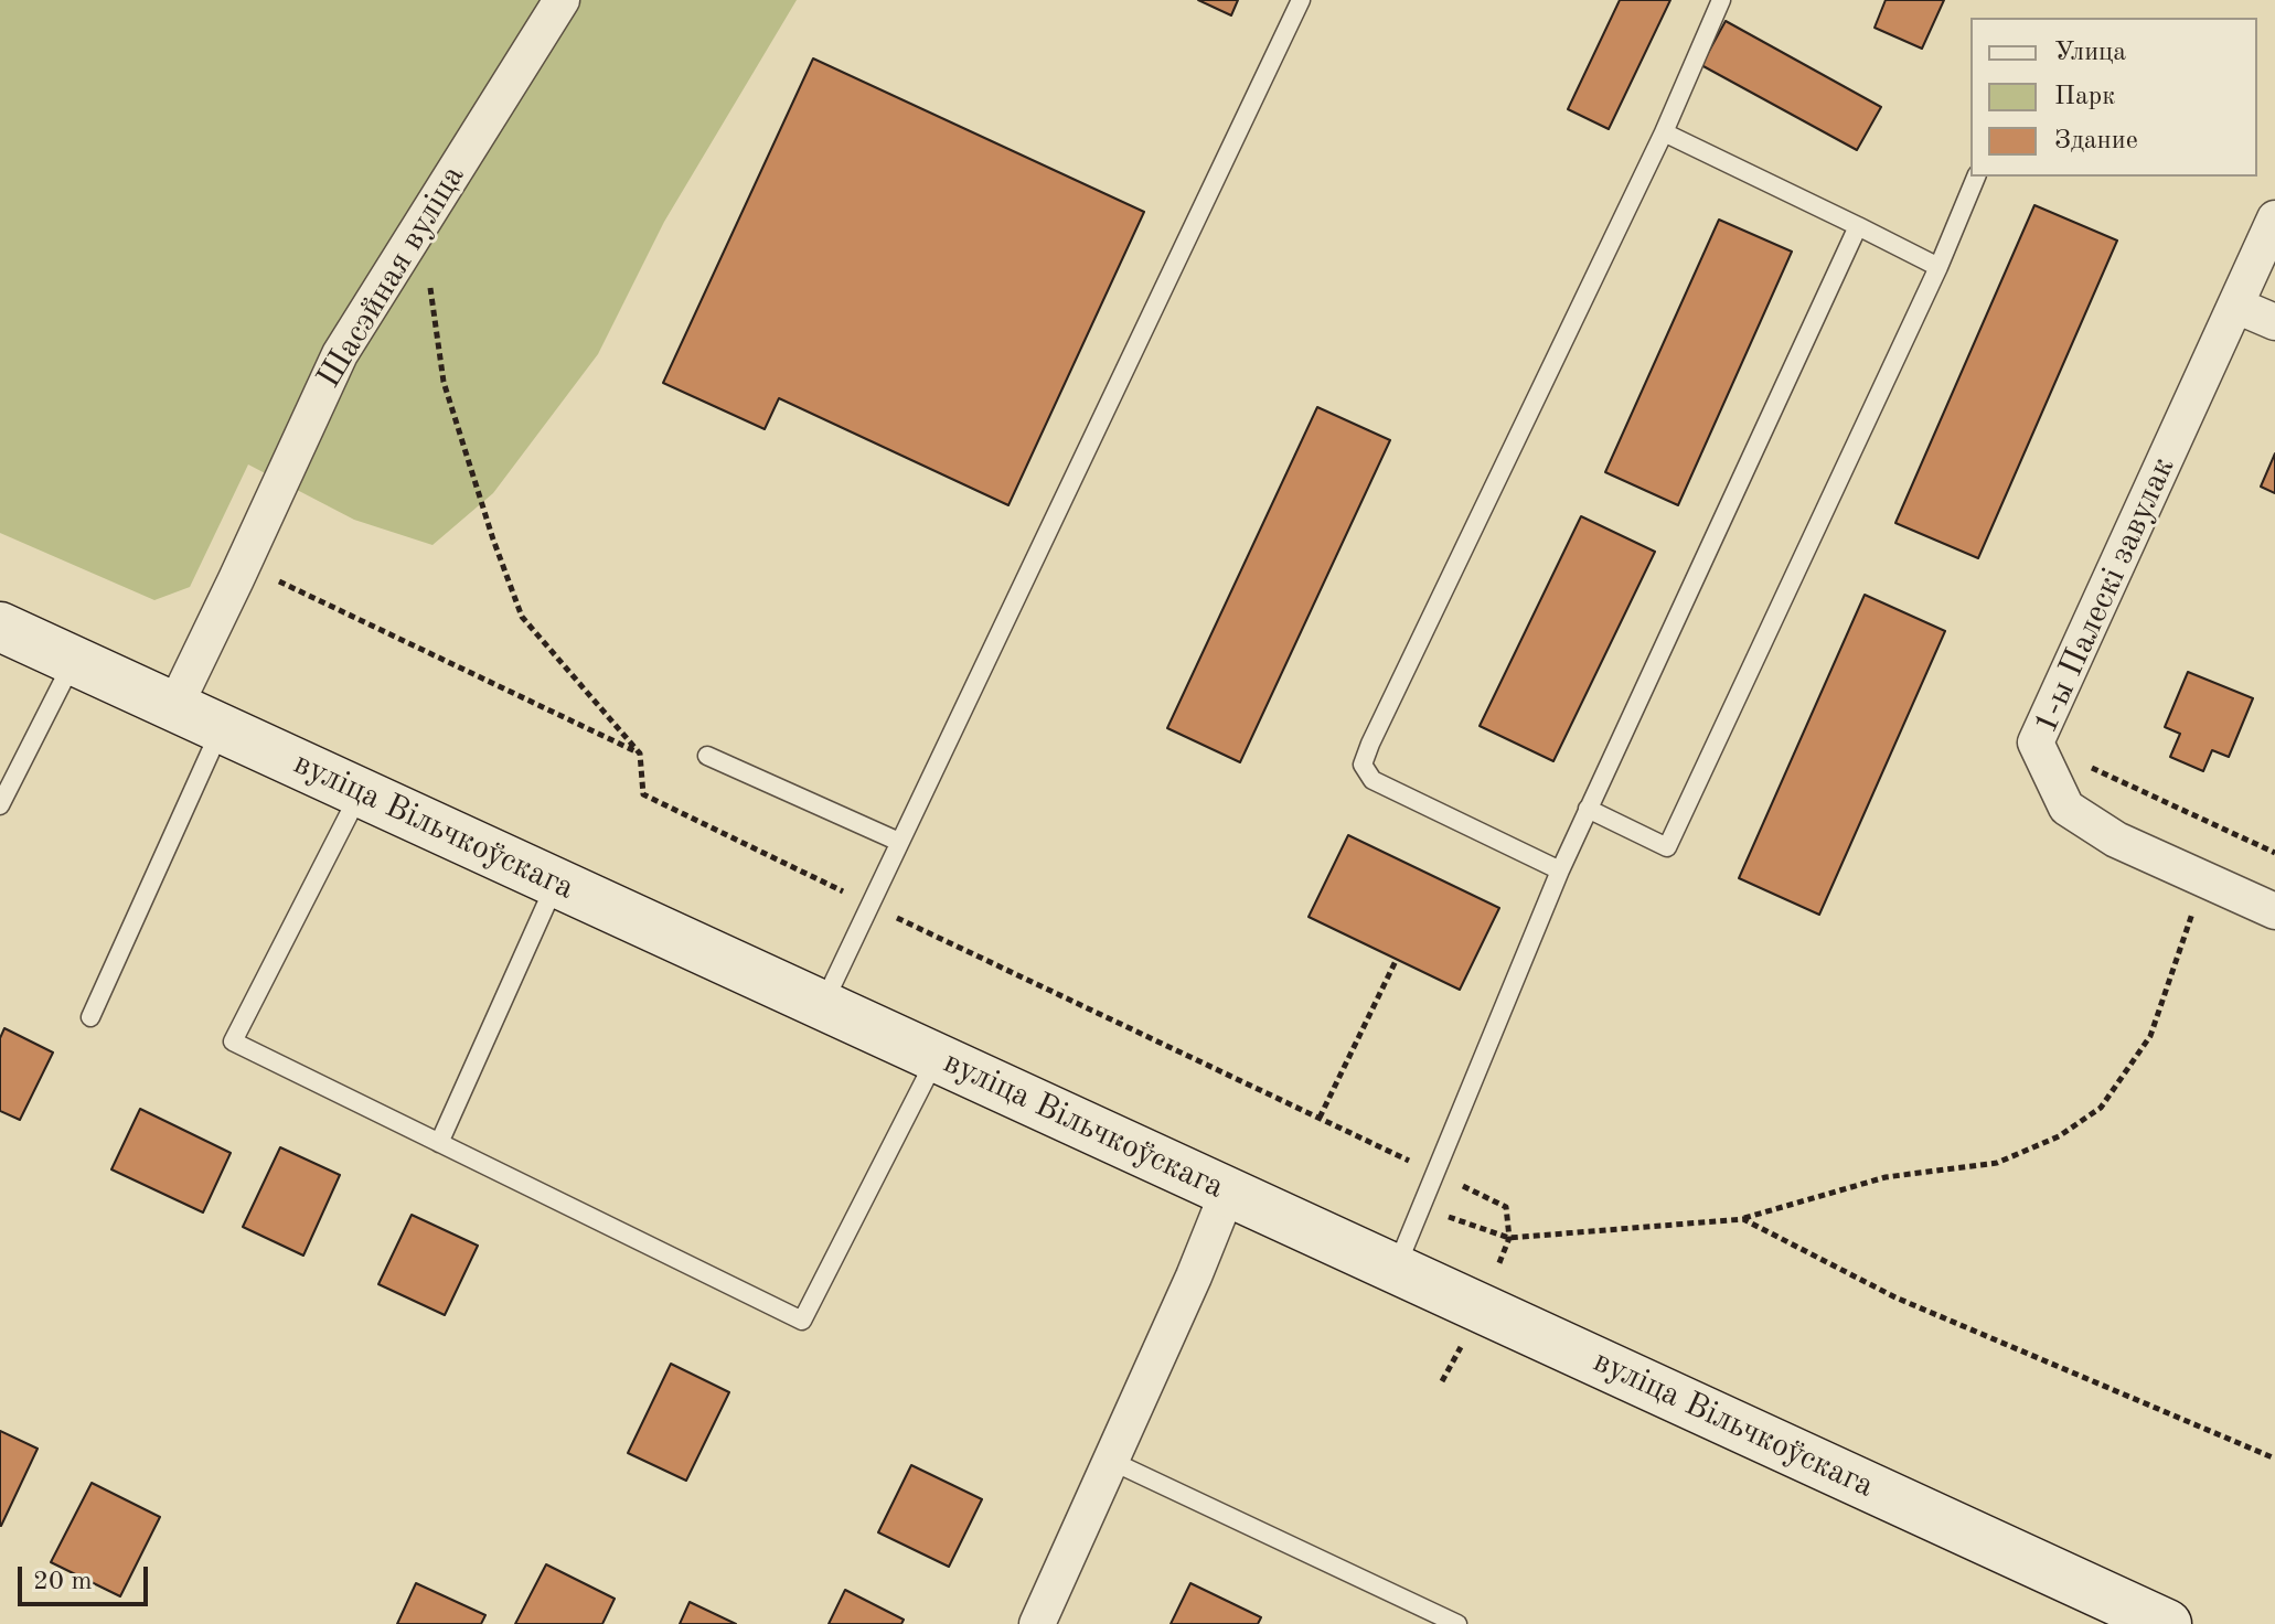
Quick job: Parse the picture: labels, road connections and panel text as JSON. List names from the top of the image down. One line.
{"streets":{"main road":["вуліца Вільчкоўскага"],"street":["Шасэйная вуліца","1-ы Палескі завулак"]},"crossings":[["Шасэйная вуліца","вуліца Вільчкоўскага"]],"legend":["Улица","Парк","Здание"],"scale_bar":"20 m"}
